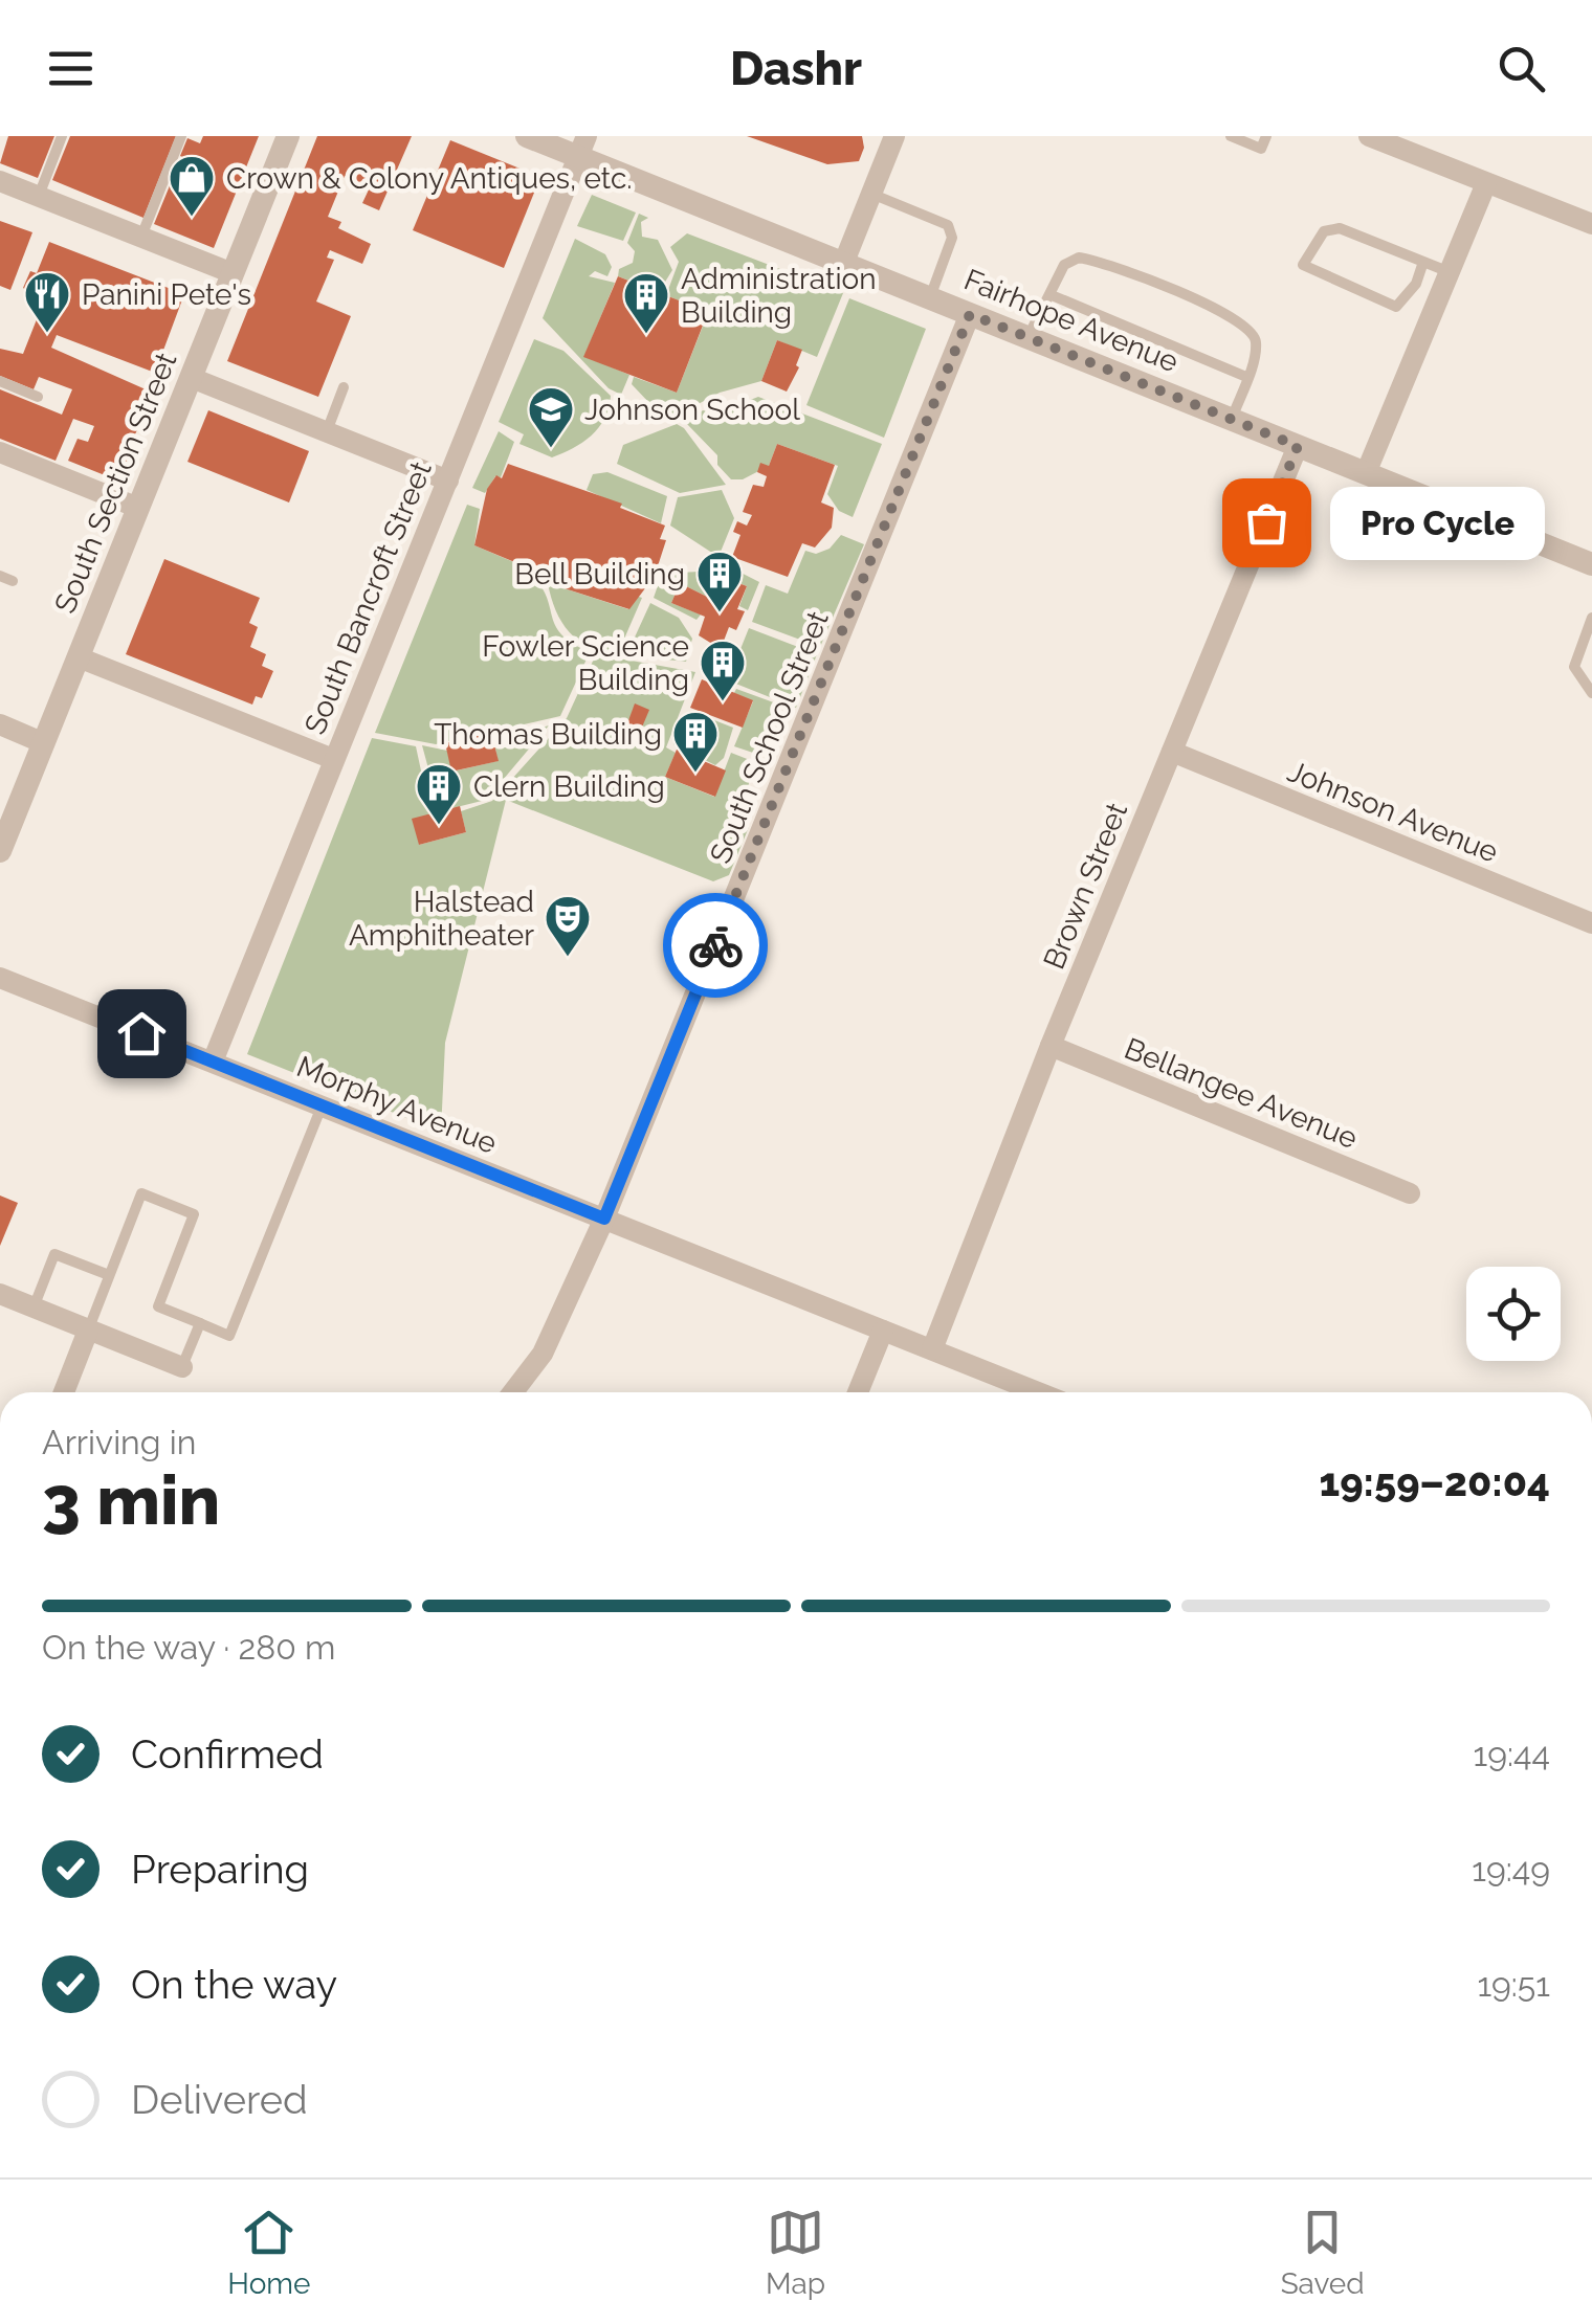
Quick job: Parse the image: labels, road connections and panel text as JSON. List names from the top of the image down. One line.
{"streets":{"street":["Fairhope Avenue","South Section Street","South Bancroft Street","South School Street","Johnson Avenue","Brown Street","Bellangee Avenue","Morphy Avenue"]},"crossings":[["Fairhope Avenue","South Bancroft Street"],["Fairhope Avenue","South School Street"],["Fairhope Avenue","Brown Street"],["South Bancroft Street","Morphy Avenue"],["South School Street","Morphy Avenue"],["Johnson Avenue","Brown Street"],["Brown Street","Bellangee Avenue"],["Brown Street","Morphy Avenue"]],"places":{"shop":["Crown & Colony Antiques, etc."],"restaurant":["Panini Pete's"],"building":["Administration Building","Bell Building","Fowler Science Building","Thomas Building","Clern Building"],"school or university":["Johnson School"],"other":["Pro Cycle"],"theatre":["Halstead Amphitheater"]},"page":{"header":"Dashr","bubble":"Pro Cycle","heading":["3 min","Arriving in","19:59–20:04"],"bar":"On the way · 280 m","list":[["Confirmed","19:44"],["Preparing","19:49"],["On the way","19:51"],"Delivered"],"tabs":["Home","Map","Saved"]}}
